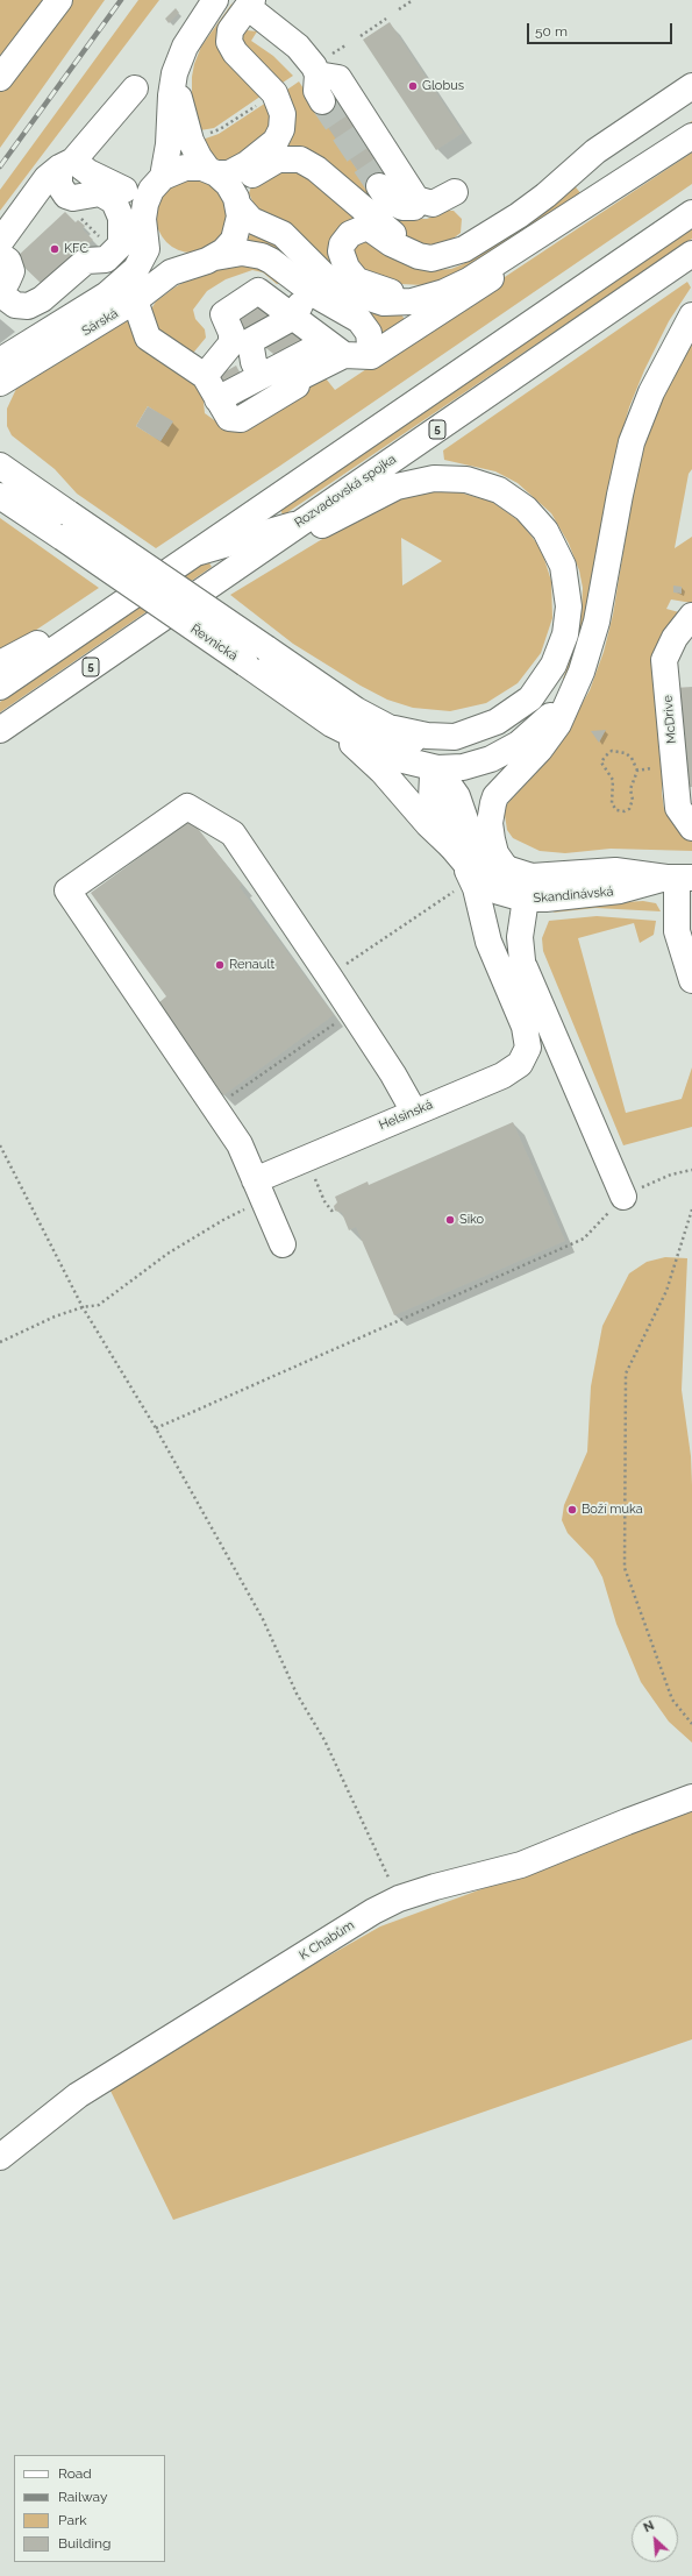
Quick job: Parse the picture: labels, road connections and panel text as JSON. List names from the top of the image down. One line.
{"streets":{"main road":["Sárská","5","Rozvadovská spojka","Řevnická","McDrive","Skandinávská","Helsinská","K Chabům"]},"crossings":[["5","Rozvadovská spojka"],["Řevnická","Skandinávská"],["Skandinávská","Helsinská"]],"places":["Globus","KFC","Renault","Siko","Boží muka"],"legend":["Road","Railway","Park","Building"],"scale_bar":"50 m","north":"top left"}
